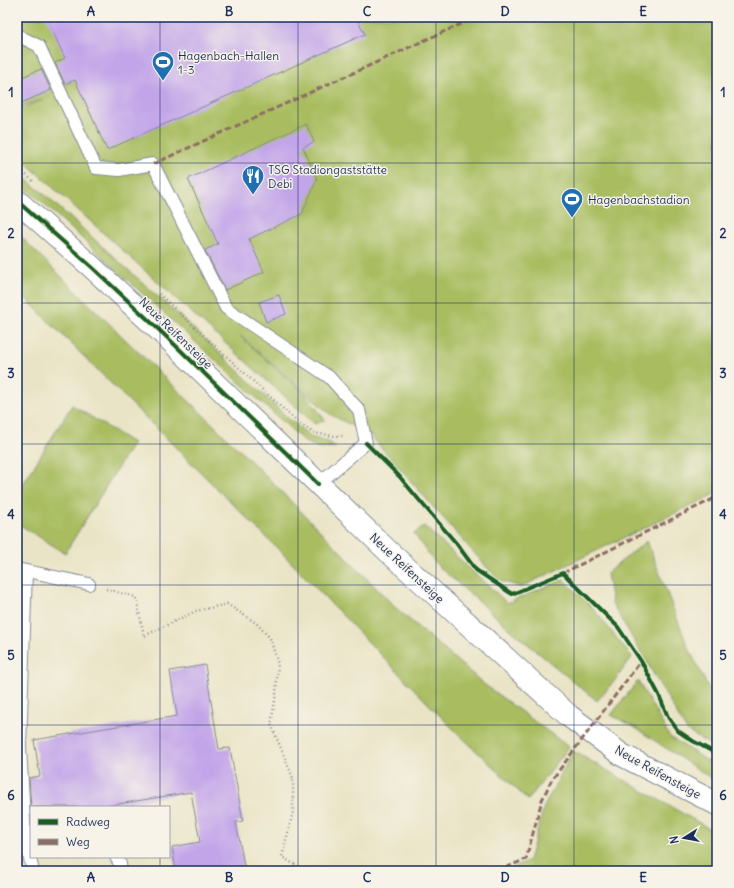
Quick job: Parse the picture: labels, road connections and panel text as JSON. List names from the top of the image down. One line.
{"streets":{"main road":["Neue Reifensteige"]},"places":{"sports":["Hagenbach-Hallen 1-3","Hagenbachstadion"],"restaurant":["TSG Stadiongaststätte Debi"]},"legend":["Radweg","Weg"],"north":"left","grid":{"columns":["A","B","C","D","E"],"rows":["1","2","3","4","5","6"]}}
